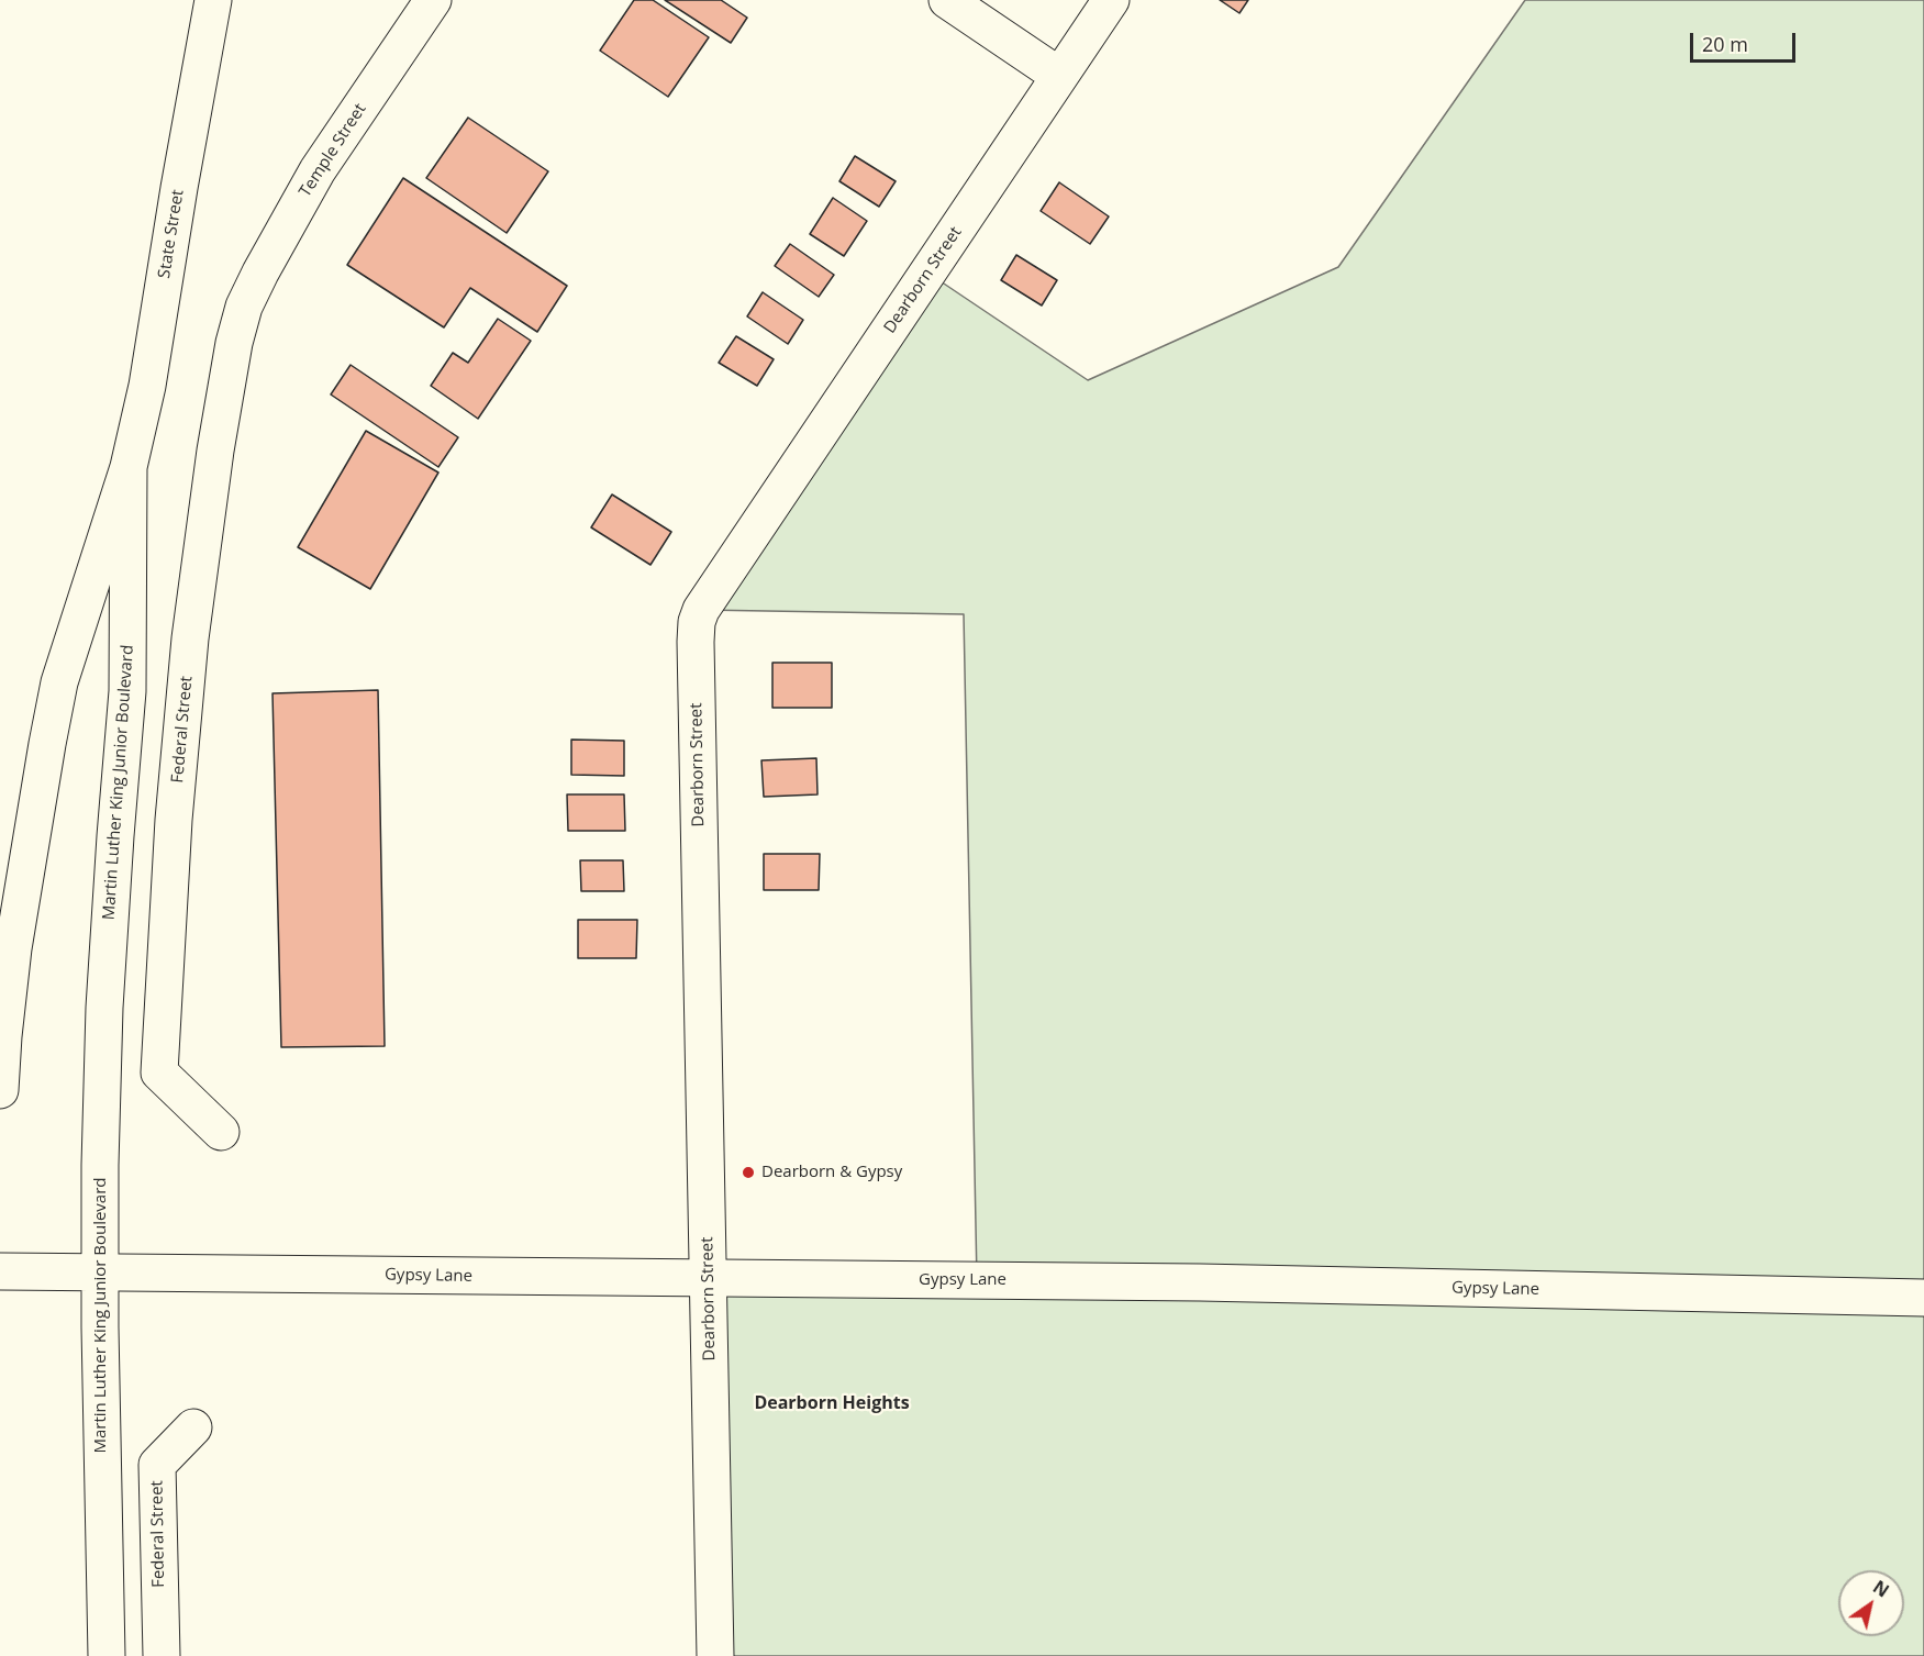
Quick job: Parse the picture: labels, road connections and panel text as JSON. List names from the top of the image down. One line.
{"streets":{"main road":["Temple Street","State Street","Dearborn Street","Federal Street","Martin Luther King Junior Boulevard","Gypsy Lane"]},"crossings":[["Temple Street","Federal Street"],["State Street","Martin Luther King Junior Boulevard"],["Dearborn Street","Gypsy Lane"],["Martin Luther King Junior Boulevard","Gypsy Lane"]],"districts":["Dearborn Heights"],"places":["Dearborn & Gypsy"],"scale_bar":"20 m","north":"top right"}
